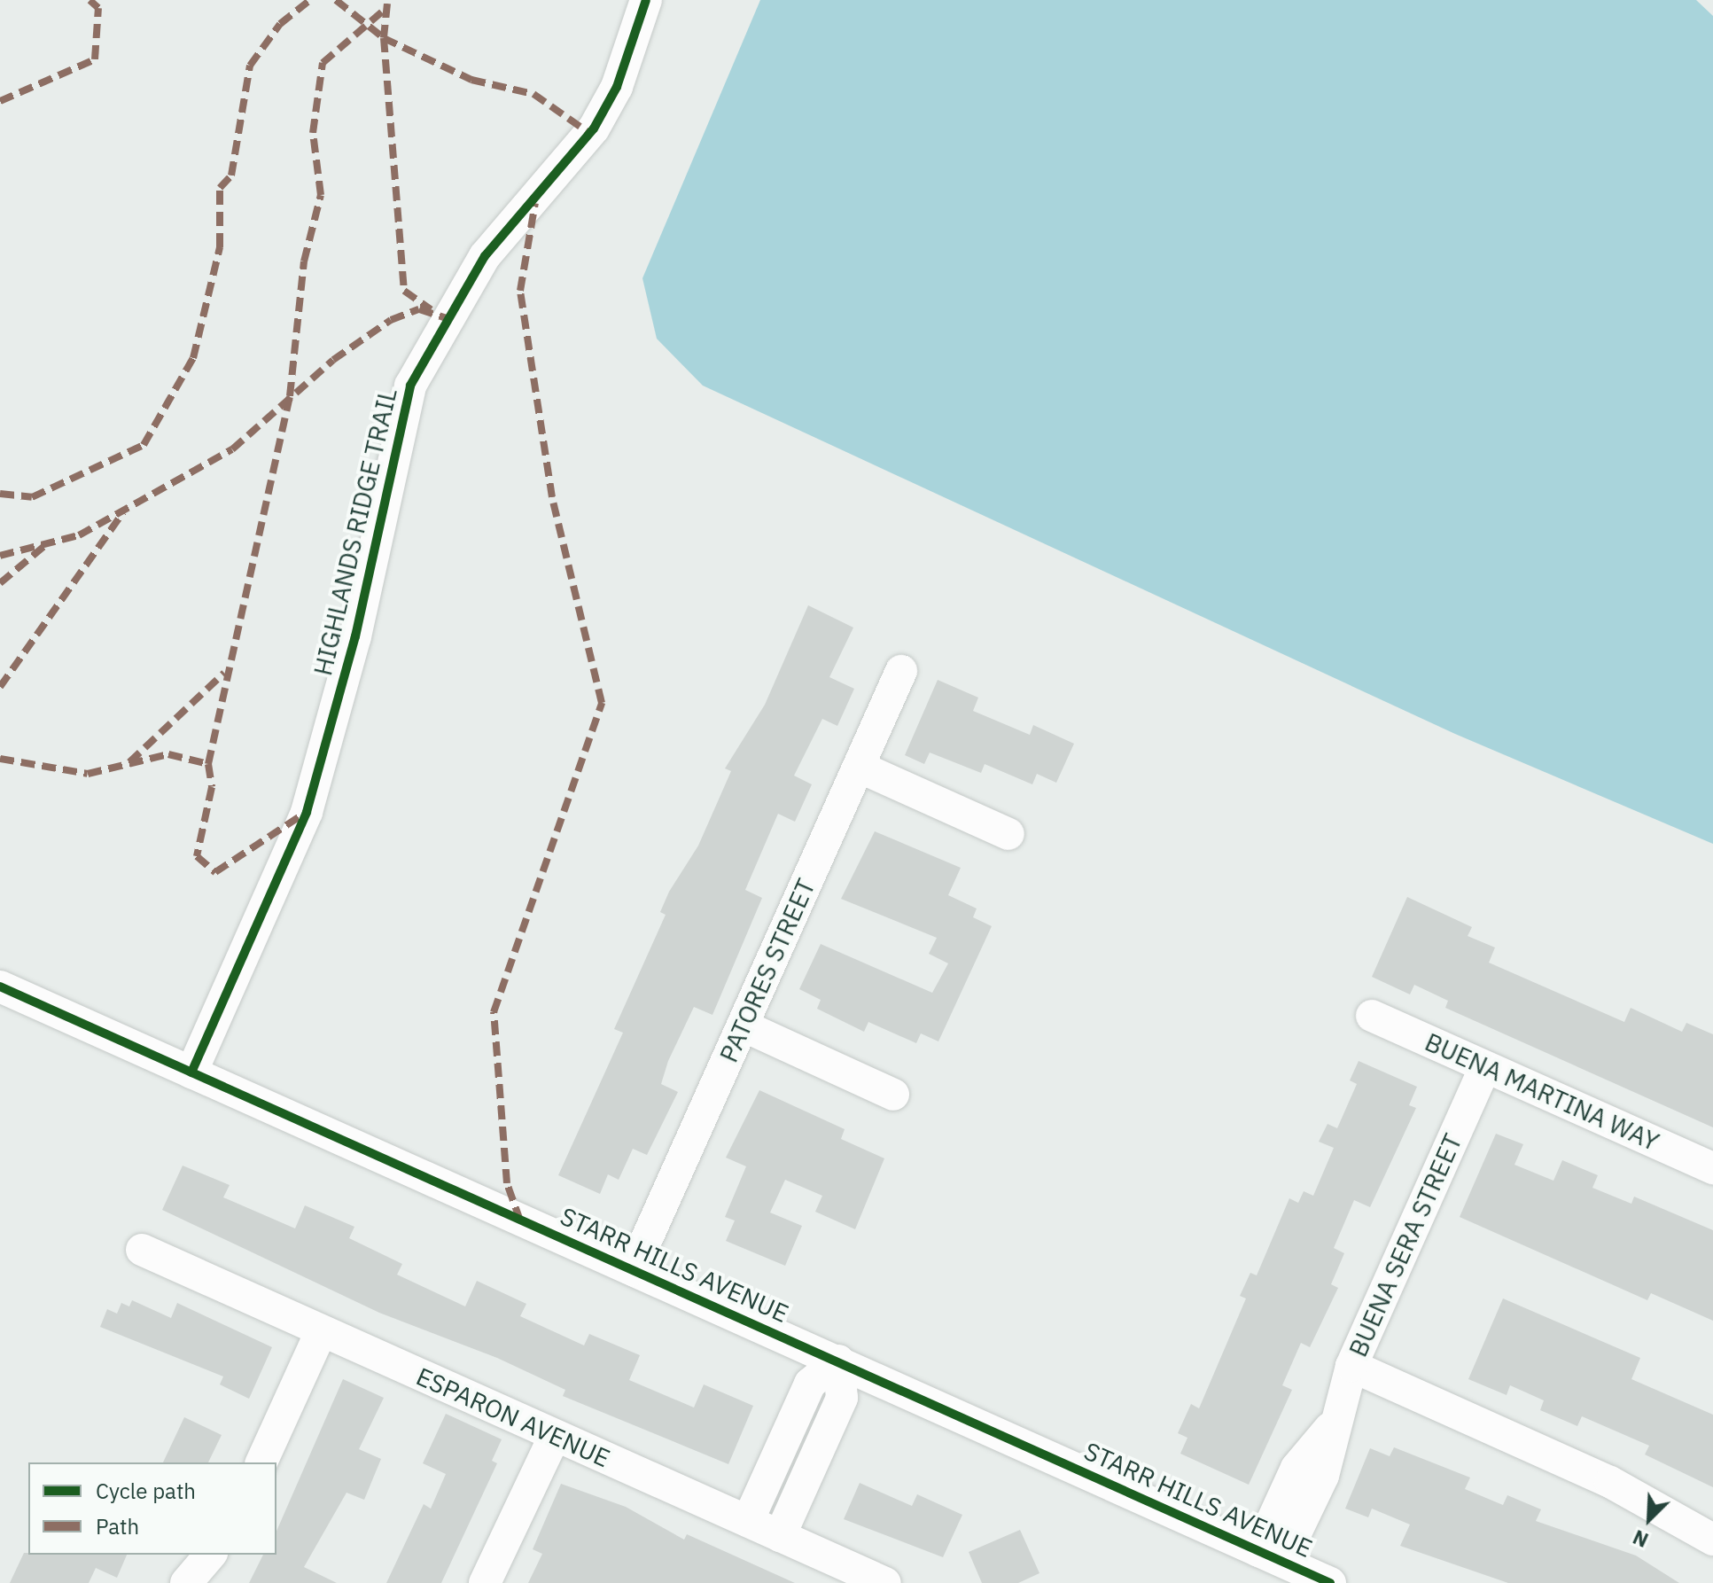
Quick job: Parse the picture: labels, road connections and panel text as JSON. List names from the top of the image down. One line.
{"streets":{"street":["HIGHLANDS RIDGE TRAIL","PATORES STREET","BUENA MARTINA WAY","BUENA SERA STREET","STARR HILLS AVENUE","ESPARON AVENUE"]},"crossings":[["HIGHLANDS RIDGE TRAIL","STARR HILLS AVENUE"],["PATORES STREET","STARR HILLS AVENUE"],["BUENA MARTINA WAY","BUENA SERA STREET"],["BUENA SERA STREET","STARR HILLS AVENUE"]],"legend":["Cycle path","Path"],"north":"bottom left"}
